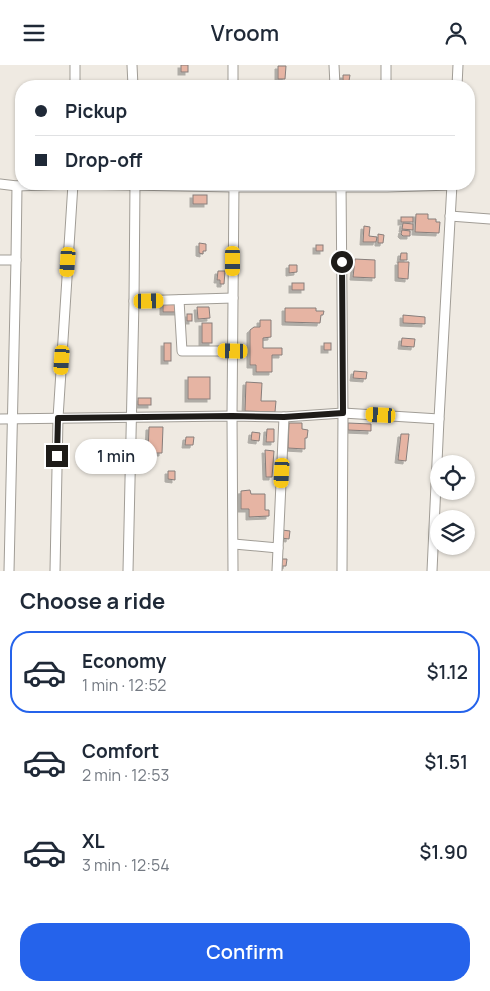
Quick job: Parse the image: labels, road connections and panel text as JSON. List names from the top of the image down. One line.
{"page":{"header":"Vroom","banner":["Pickup","Drop-off"],"bubble":"1 min","heading":"Choose a ride","list":[{"name":"Economy","note":"1 min · 12:52","value":"$1.12"},{"name":"Comfort","note":"2 min · 12:53","value":"$1.51"},{"name":"XL","note":"3 min · 12:54","value":"$1.90"}],"buttons":"Confirm"}}
